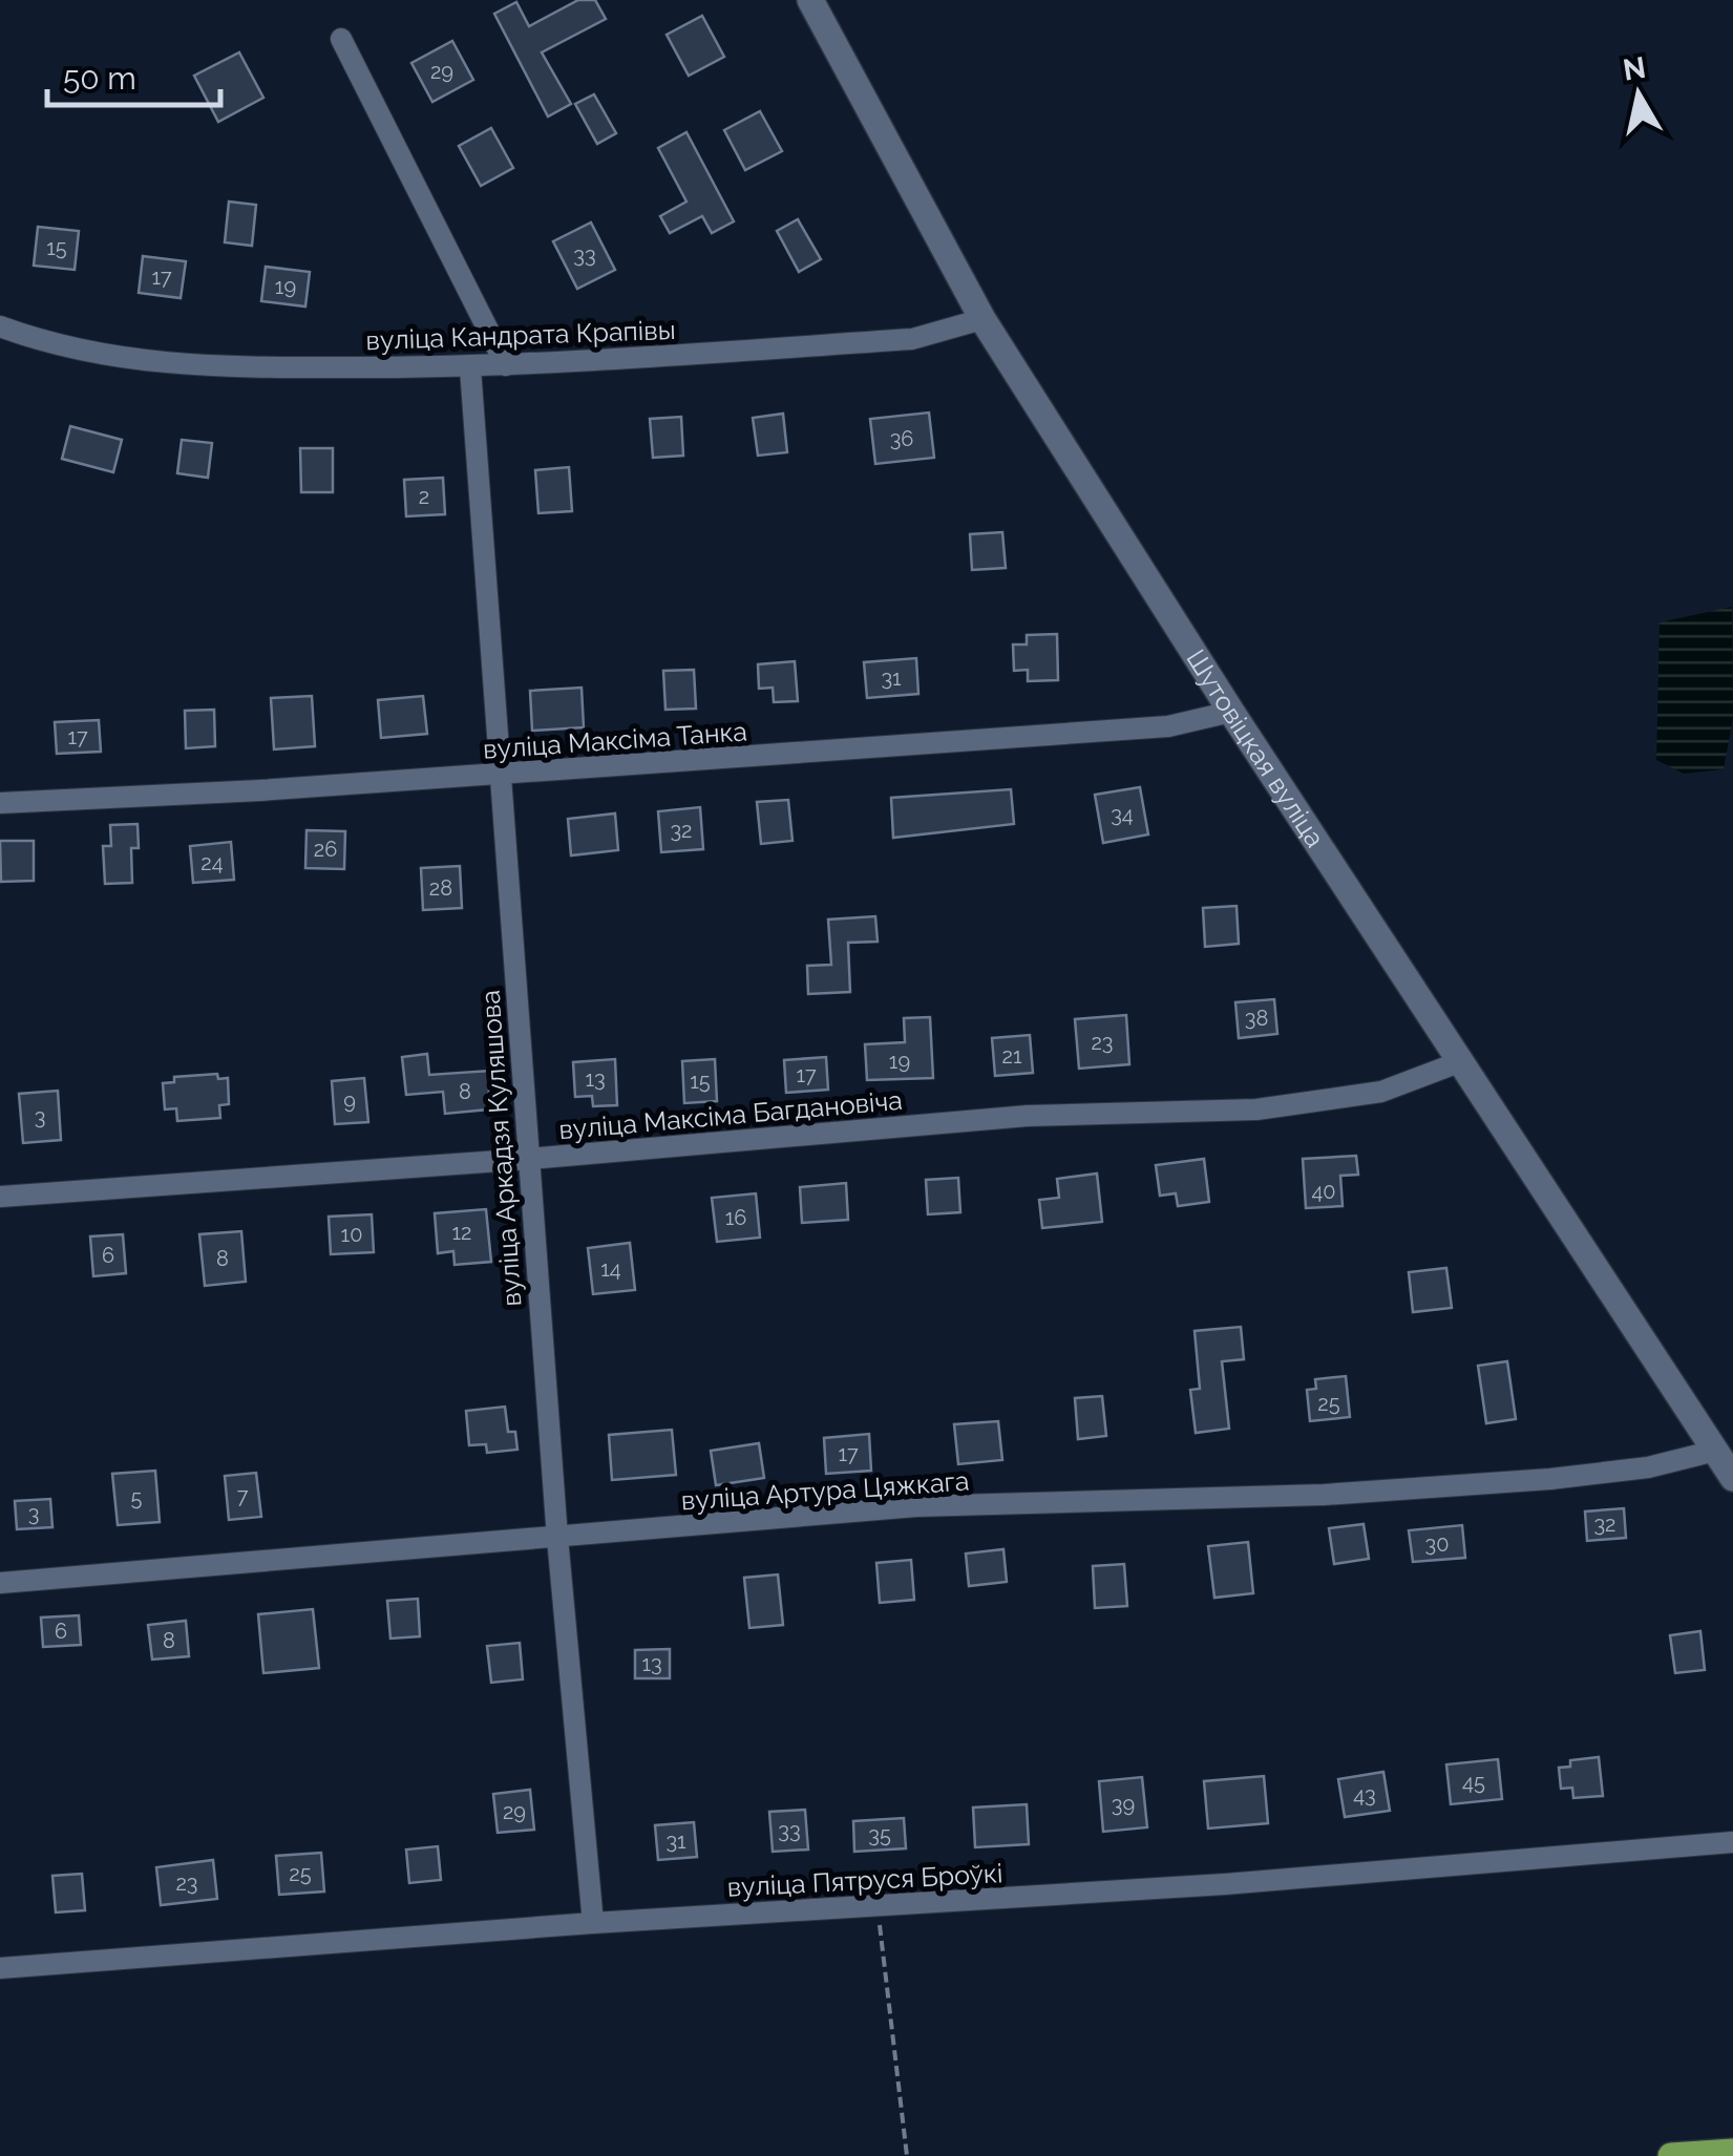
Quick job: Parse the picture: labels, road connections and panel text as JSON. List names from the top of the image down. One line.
{"streets":{"main road":["Шутовіцкая вуліца"],"street":["вуліца Кандрата Крапівы","вуліца Максіма Танка","вуліца Максіма Багдановіча","вуліца Аркадзя Куляшова","вуліца Артура Цяжкага","вуліца Пятруся Броўкі"]},"crossings":[["вуліца Кандрата Крапівы","Шутовіцкая вуліца"],["вуліца Кандрата Крапівы","вуліца Аркадзя Куляшова"],["вуліца Максіма Танка","Шутовіцкая вуліца"],["вуліца Максіма Танка","вуліца Аркадзя Куляшова"],["Шутовіцкая вуліца","вуліца Максіма Багдановіча"],["Шутовіцкая вуліца","вуліца Артура Цяжкага"],["вуліца Максіма Багдановіча","вуліца Аркадзя Куляшова"],["вуліца Аркадзя Куляшова","вуліца Артура Цяжкага"],["вуліца Аркадзя Куляшова","вуліца Пятруся Броўкі"]],"house_numbers":["29","15","33","17","19","36","2","31","17","34","32","26","24","28","38","23","21","19","17","13","15","8","9","3","40","16","12","10","6","8","14","25","17","7","5","3","32","30","6","8","13","45","43","39","29","33","35","31","25","23"],"scale_bar":"50 m","north":"top"}
